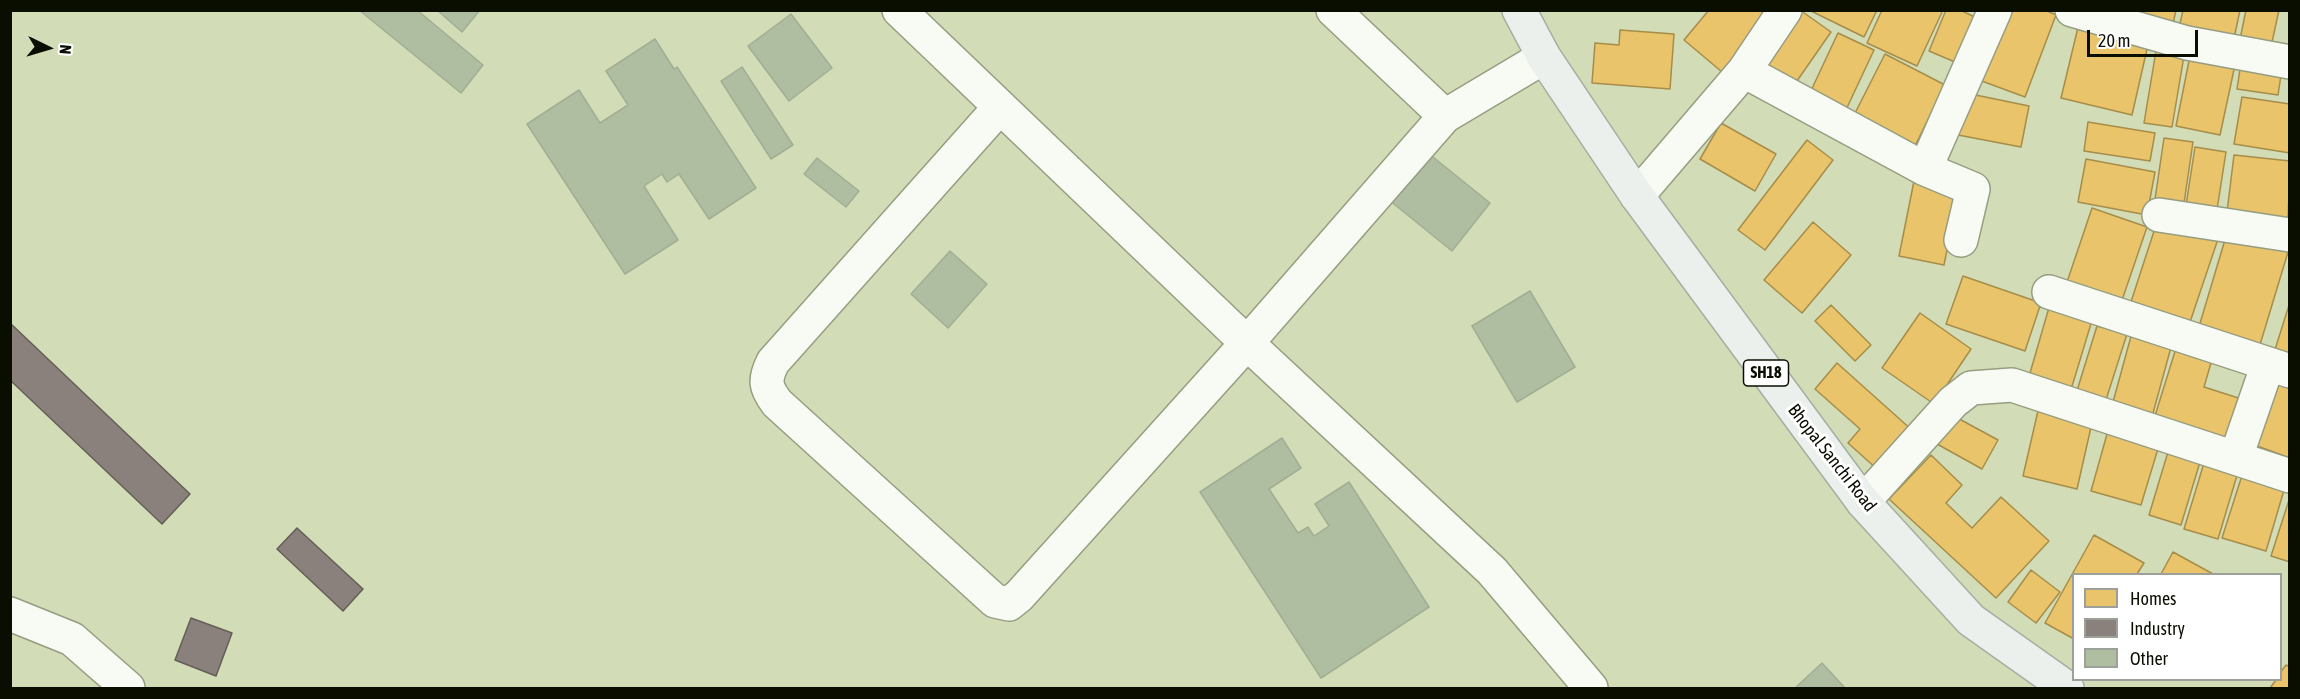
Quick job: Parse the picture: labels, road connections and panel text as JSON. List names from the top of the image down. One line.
{"streets":{"main road":["SH18","Bhopal Sanchi Road"]},"legend":["Homes","Industry","Other"],"scale_bar":"20 m","north":"right"}
